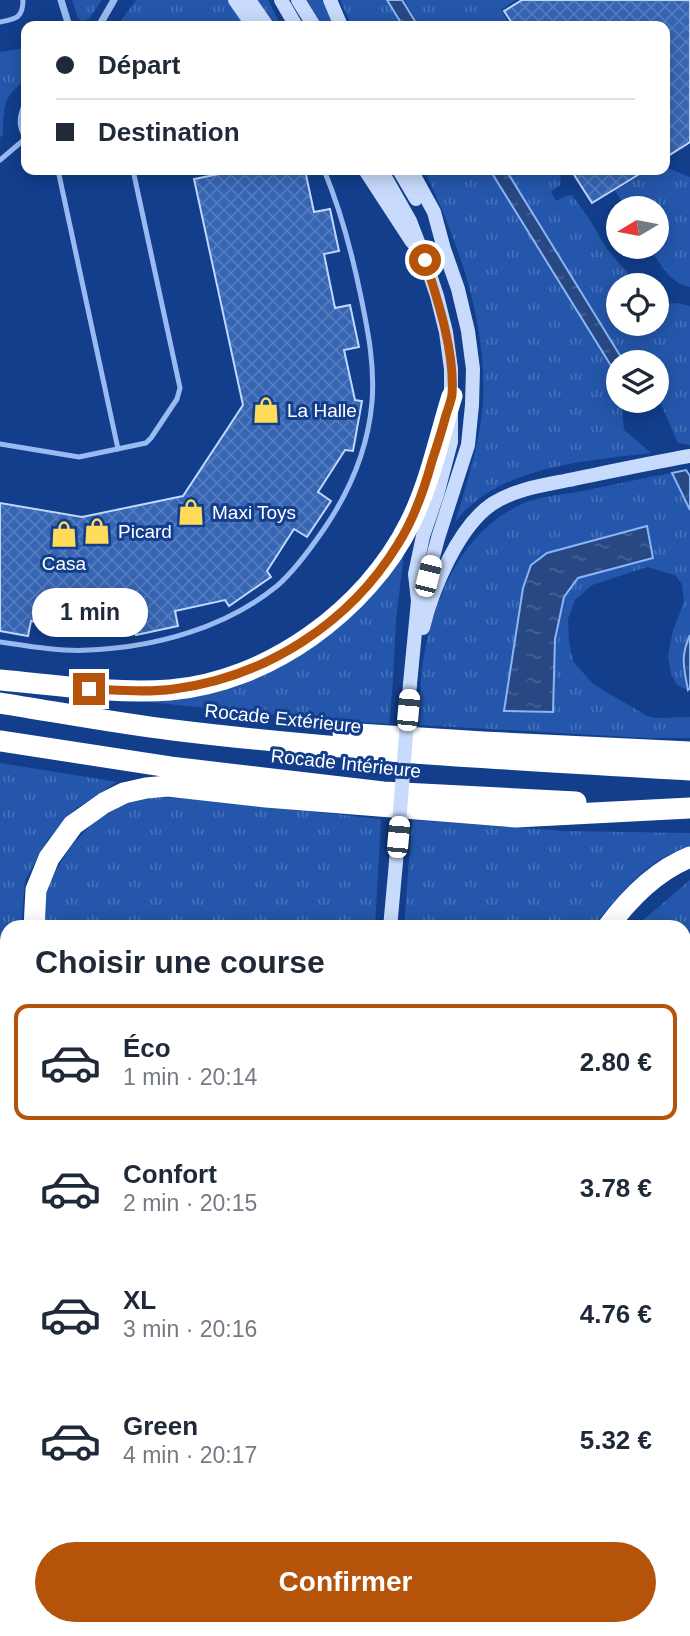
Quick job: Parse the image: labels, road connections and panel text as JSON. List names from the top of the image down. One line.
{"streets":{"highway":["Rocade Extérieure","Rocade Intérieure"]},"places":{"shop":["La Halle","Maxi Toys","Picard","Casa"]},"north":"left","page":{"banner":["Départ","Destination"],"bubble":"1 min","heading":"Choisir une course","list":[{"name":"Éco","note":"1 min · 20:14","value":"2.80 €"},{"name":"Confort","note":"2 min · 20:15","value":"3.78 €"},{"name":"XL","note":"3 min · 20:16","value":"4.76 €"},{"name":"Green","note":"4 min · 20:17","value":"5.32 €"}],"buttons":"Confirmer"}}
